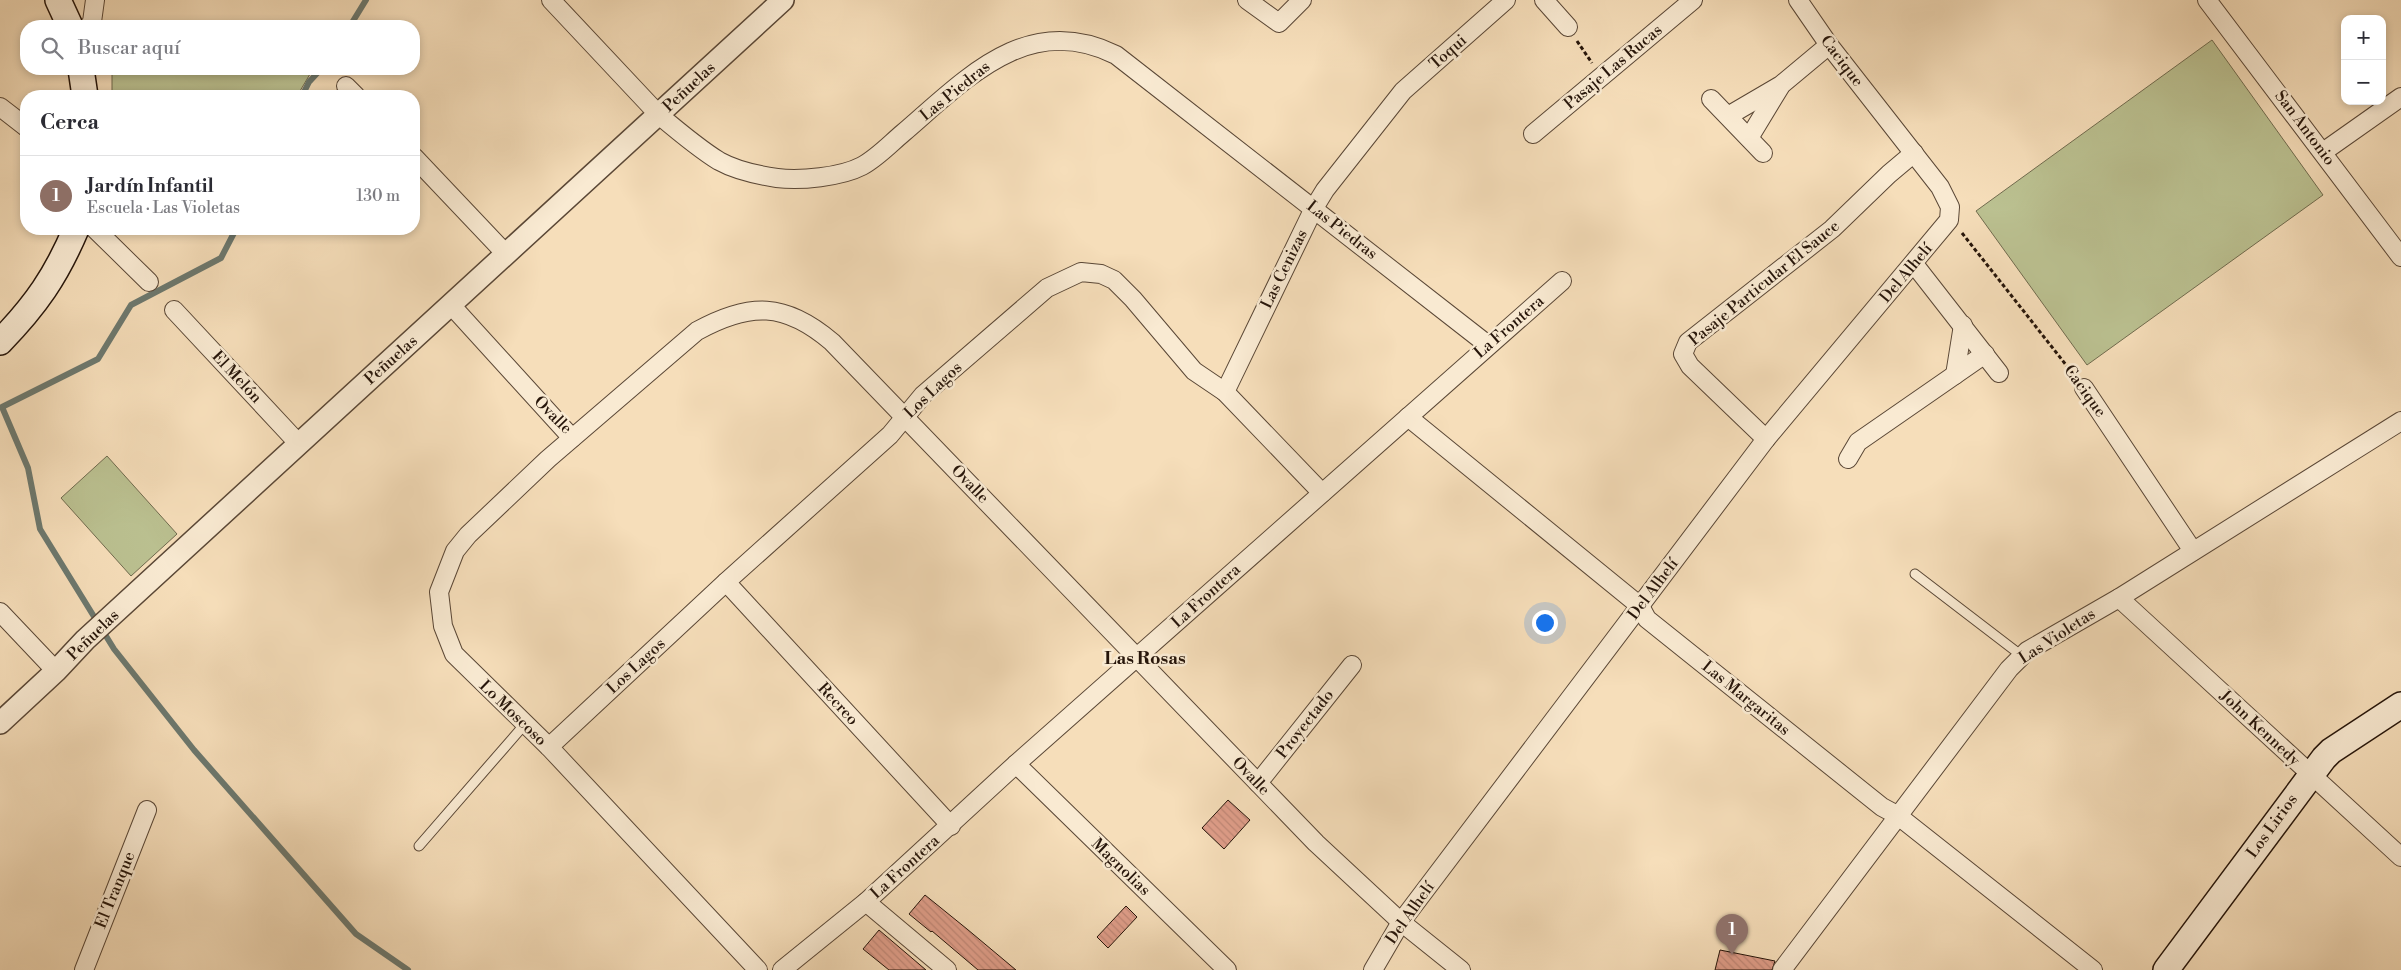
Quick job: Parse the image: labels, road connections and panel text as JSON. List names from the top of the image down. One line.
{"streets":{"main road":["Los Lirios"],"street":["Toqui","Cacique","Pasaje Las Rucas","Peñuelas","Las Piedras","San Antonio","Las Cenizas","Del Alhelí","Pasaje Particular El Sauce","La Frontera","El Melón","Los Lagos","Ovalle","Las Violetas","Las Margaritas","Recreo","Lo Moscoso","Proyectado","John Kennedy","Magnolias","El Tranque"]},"crossings":[["Toqui","Las Cenizas"],["Cacique","Del Alhelí"],["Cacique","Pasaje Particular El Sauce"],["Cacique","Las Violetas"],["Peñuelas","Las Piedras"],["Peñuelas","El Melón"],["Peñuelas","Ovalle"],["Las Piedras","Las Cenizas"],["Las Piedras","La Frontera"],["Las Cenizas","Los Lagos"],["Del Alhelí","Pasaje Particular El Sauce"],["Del Alhelí","Ovalle"],["Del Alhelí","Las Margaritas"],["La Frontera","Los Lagos"],["La Frontera","Ovalle"],["La Frontera","Las Margaritas"],["La Frontera","Recreo"],["La Frontera","Magnolias"],["Los Lagos","Ovalle"],["Los Lagos","Recreo"],["Los Lagos","Lo Moscoso"],["Ovalle","Lo Moscoso"],["Ovalle","Proyectado"],["Las Violetas","Las Margaritas"],["Las Violetas","John Kennedy"],["John Kennedy","Los Lirios"]],"districts":["Las Rosas"],"page":{"map_buttons":["+","−"],"search":"Buscar aquí","heading":"Cerca","list":[{"mark":"1","name":"Jardín Infantil","note":"Escuela · Las Violetas","value":"130 m"}],"pins":"1"}}
